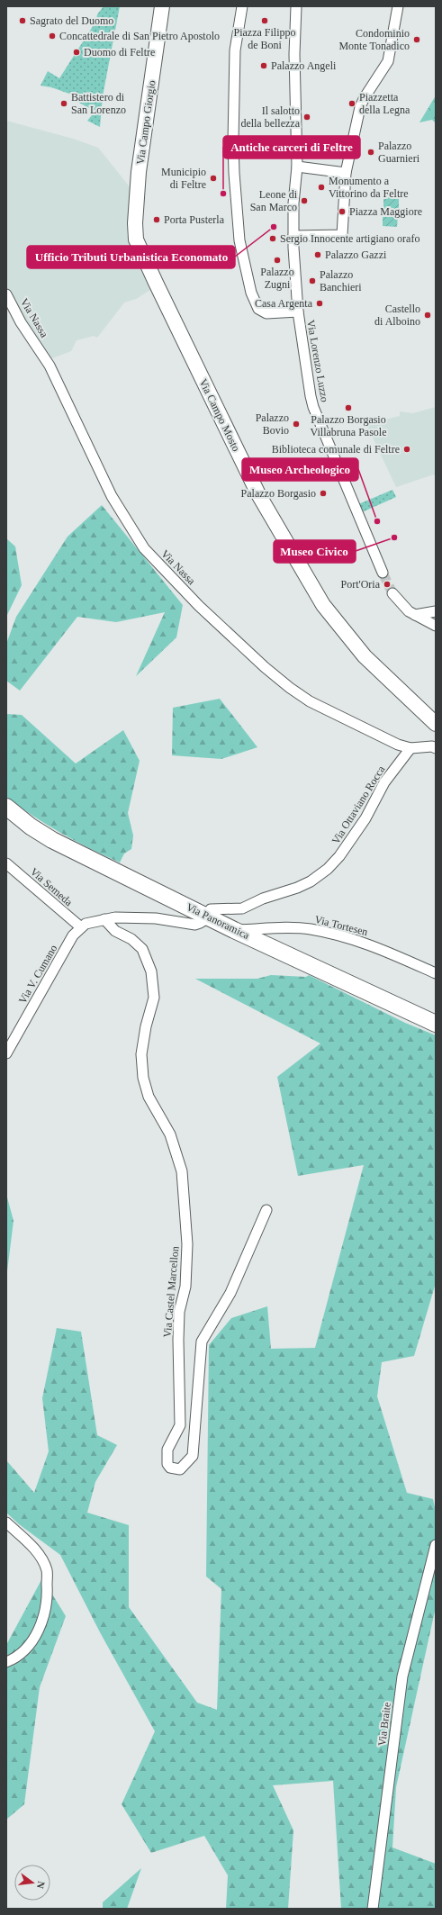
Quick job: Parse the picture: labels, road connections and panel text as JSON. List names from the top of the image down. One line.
{"streets":{"main road":["Via Panoramica"],"street":["Via Campo Giorgio","Via Nassa","Via Lorenzo Luzzo","Via Campo Mosto","Via Ottaviano Rocca","Via Semeda","Via Tortesen","Via V. Cumano","Via Castel Marcellon","Via Braite"]},"crossings":[["Via Campo Giorgio","Via Campo Mosto"],["Via Nassa","Via Ottaviano Rocca"],["Via Ottaviano Rocca","Via Panoramica"],["Via Semeda","Via V. Cumano"],["Via Panoramica","Via Tortesen"]],"places":["Sagrato del Duomo","Piazza Filippo de Boni","Concattedrale di San Pietro Apostolo","Condominio Monte Tonadico","Duomo di Feltre","Palazzo Angeli","Battistero di San Lorenzo","Piazzetta della Legna","Il salotto della bellezza","Palazzo Guarnieri","Municipio di Feltre","Monumento a Vittorino da Feltre","Antiche carceri di Feltre","Leone di San Marco","Piazza Maggiore","Porta Pusterla","Ufficio Tributi Urbanistica Economato","Sergio Innocente artigiano orafo","Palazzo Gazzi","Palazzo Zugni","Palazzo Banchieri","Casa Argenta","Castello di Alboino","Palazzo Borgasio Villabruna Pasole","Palazzo Bovio","Biblioteca comunale di Feltre","Palazzo Borgasio","Museo Archeologico","Museo Civico","Port'Oria"],"north":"right"}
